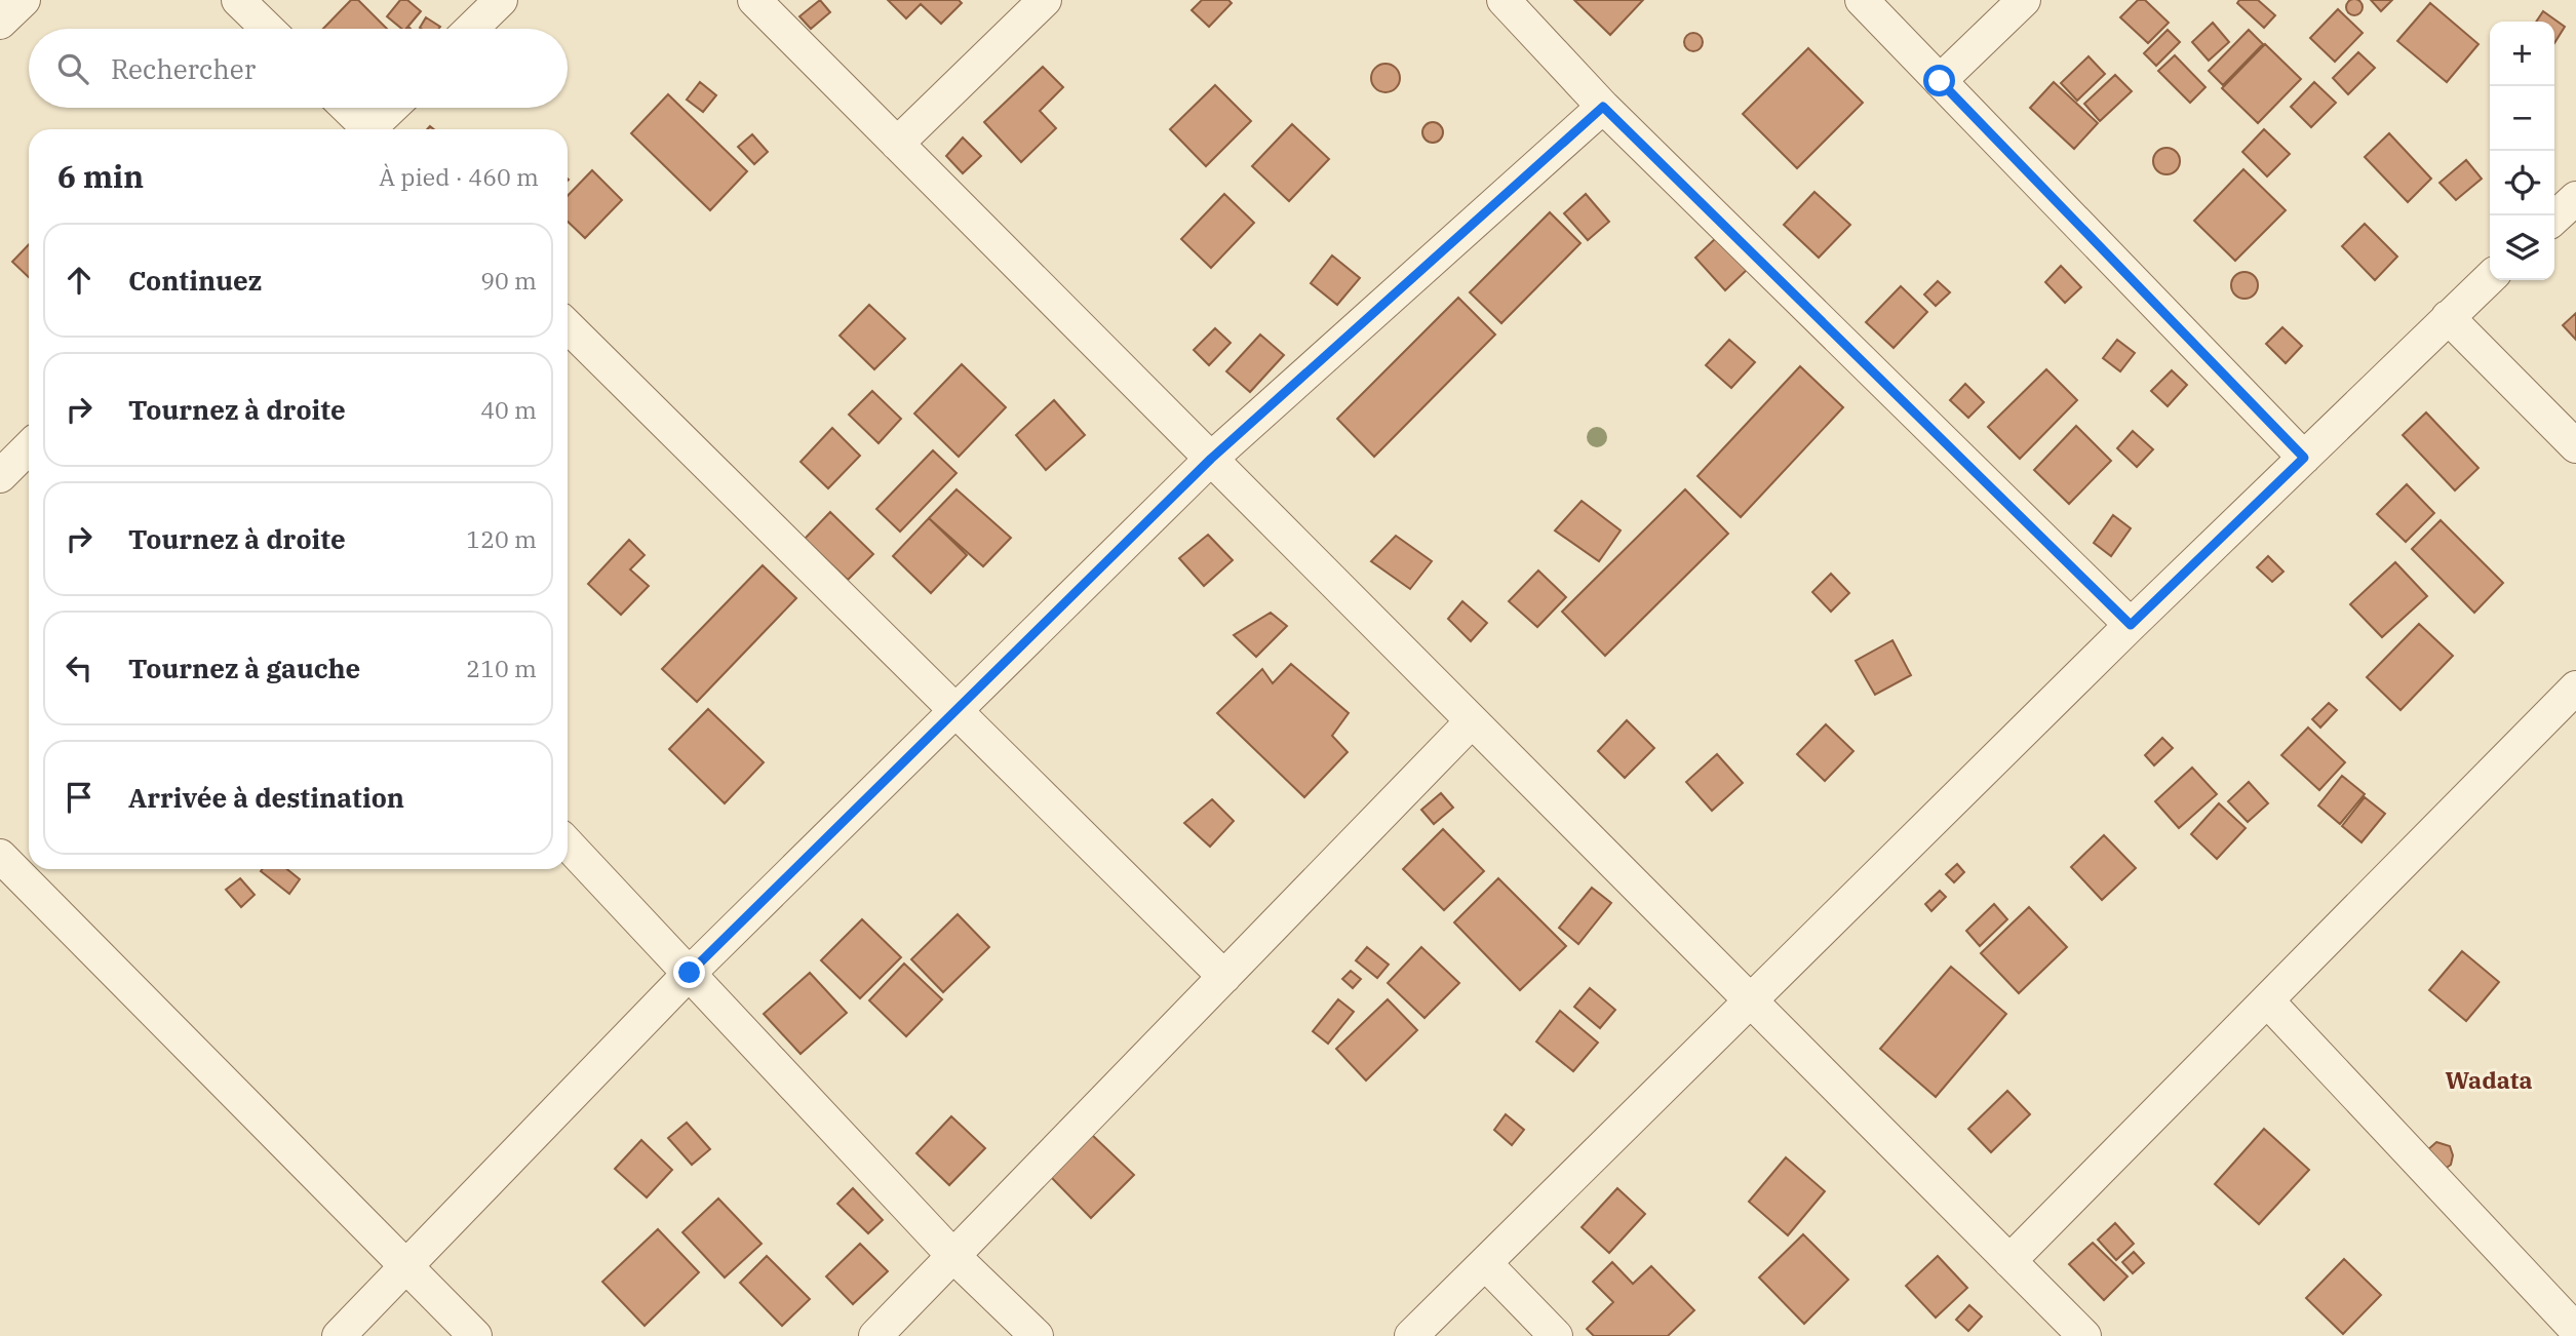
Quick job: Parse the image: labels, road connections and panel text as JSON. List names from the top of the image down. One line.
{"districts":["Wadata"],"page":{"map_buttons":["+","−"],"search":"Rechercher","heading":["6 min","À pied · 460 m"],"list":[["Continuez","90 m"],["Tournez à droite","40 m"],["Tournez à droite","120 m"],["Tournez à gauche","210 m"],"Arrivée à destination"]}}
